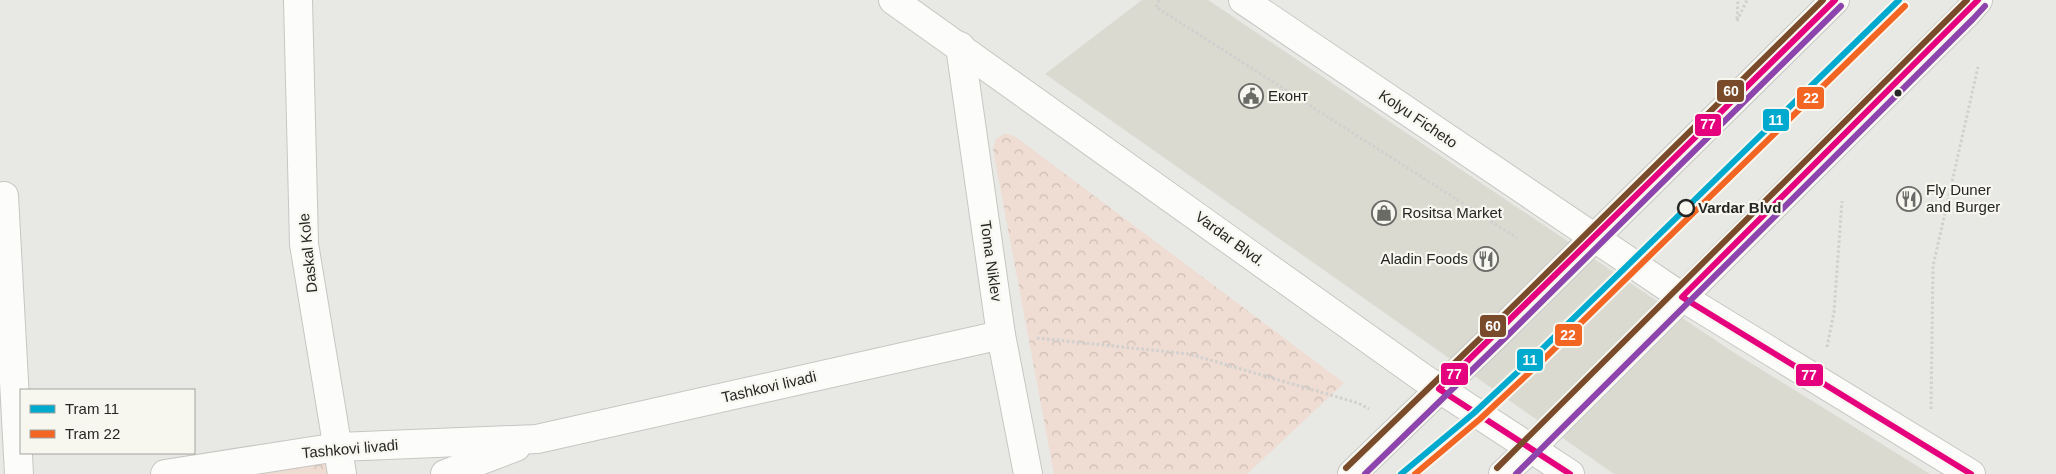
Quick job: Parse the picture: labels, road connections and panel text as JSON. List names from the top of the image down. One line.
{"streets":{"street":["Kolyu Ficheto","Vardar Blvd.","Daskal Kole","Toma Niklev","Tashkovi livadi"]},"crossings":[["Vardar Blvd.","Toma Niklev"],["Daskal Kole","Tashkovi livadi"],["Toma Niklev","Tashkovi livadi"]],"places":{"public building":["Еконт"],"restaurant":["Fly Duner and Burger","Aladin Foods"],"other":["Vardar Blvd"],"shop":["Rositsa Market"]},"lines":["tram line 11","transit line 77","transit line 60","tram line 22","transit line 11"],"legend":["Tram 11","Tram 22"]}
